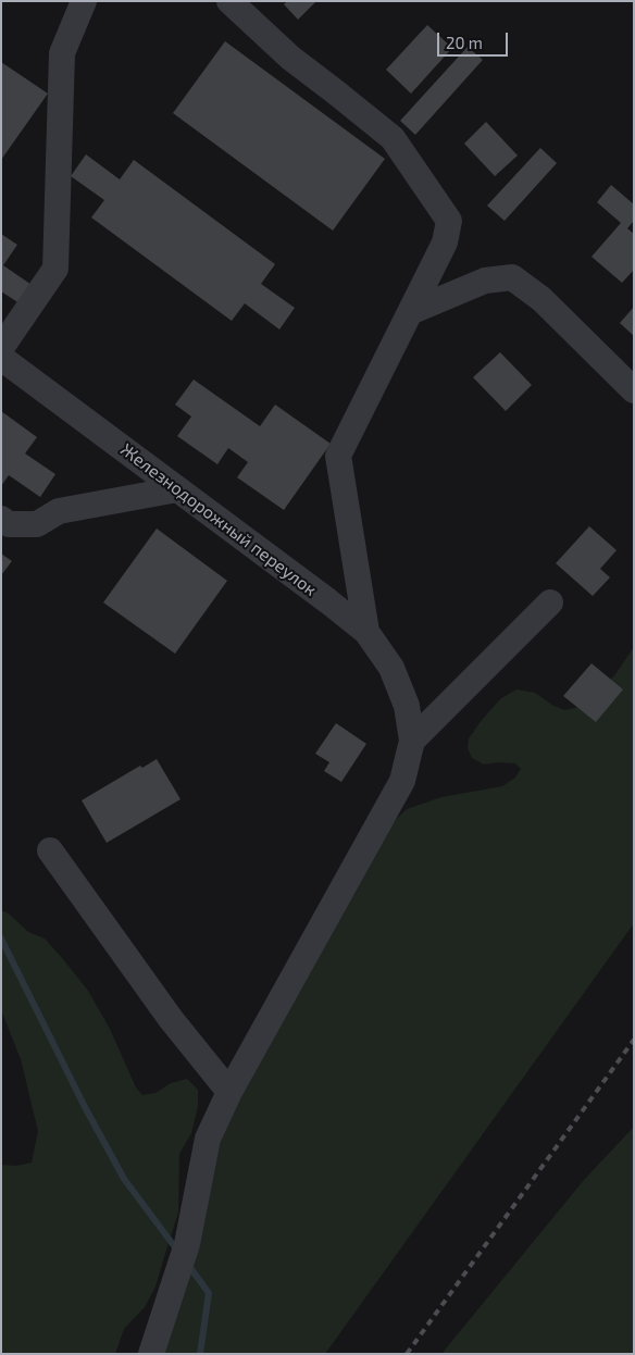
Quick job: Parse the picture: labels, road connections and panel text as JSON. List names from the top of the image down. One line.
{"streets":{"street":["Железнодорожный переулок"]},"scale_bar":"20 m"}
